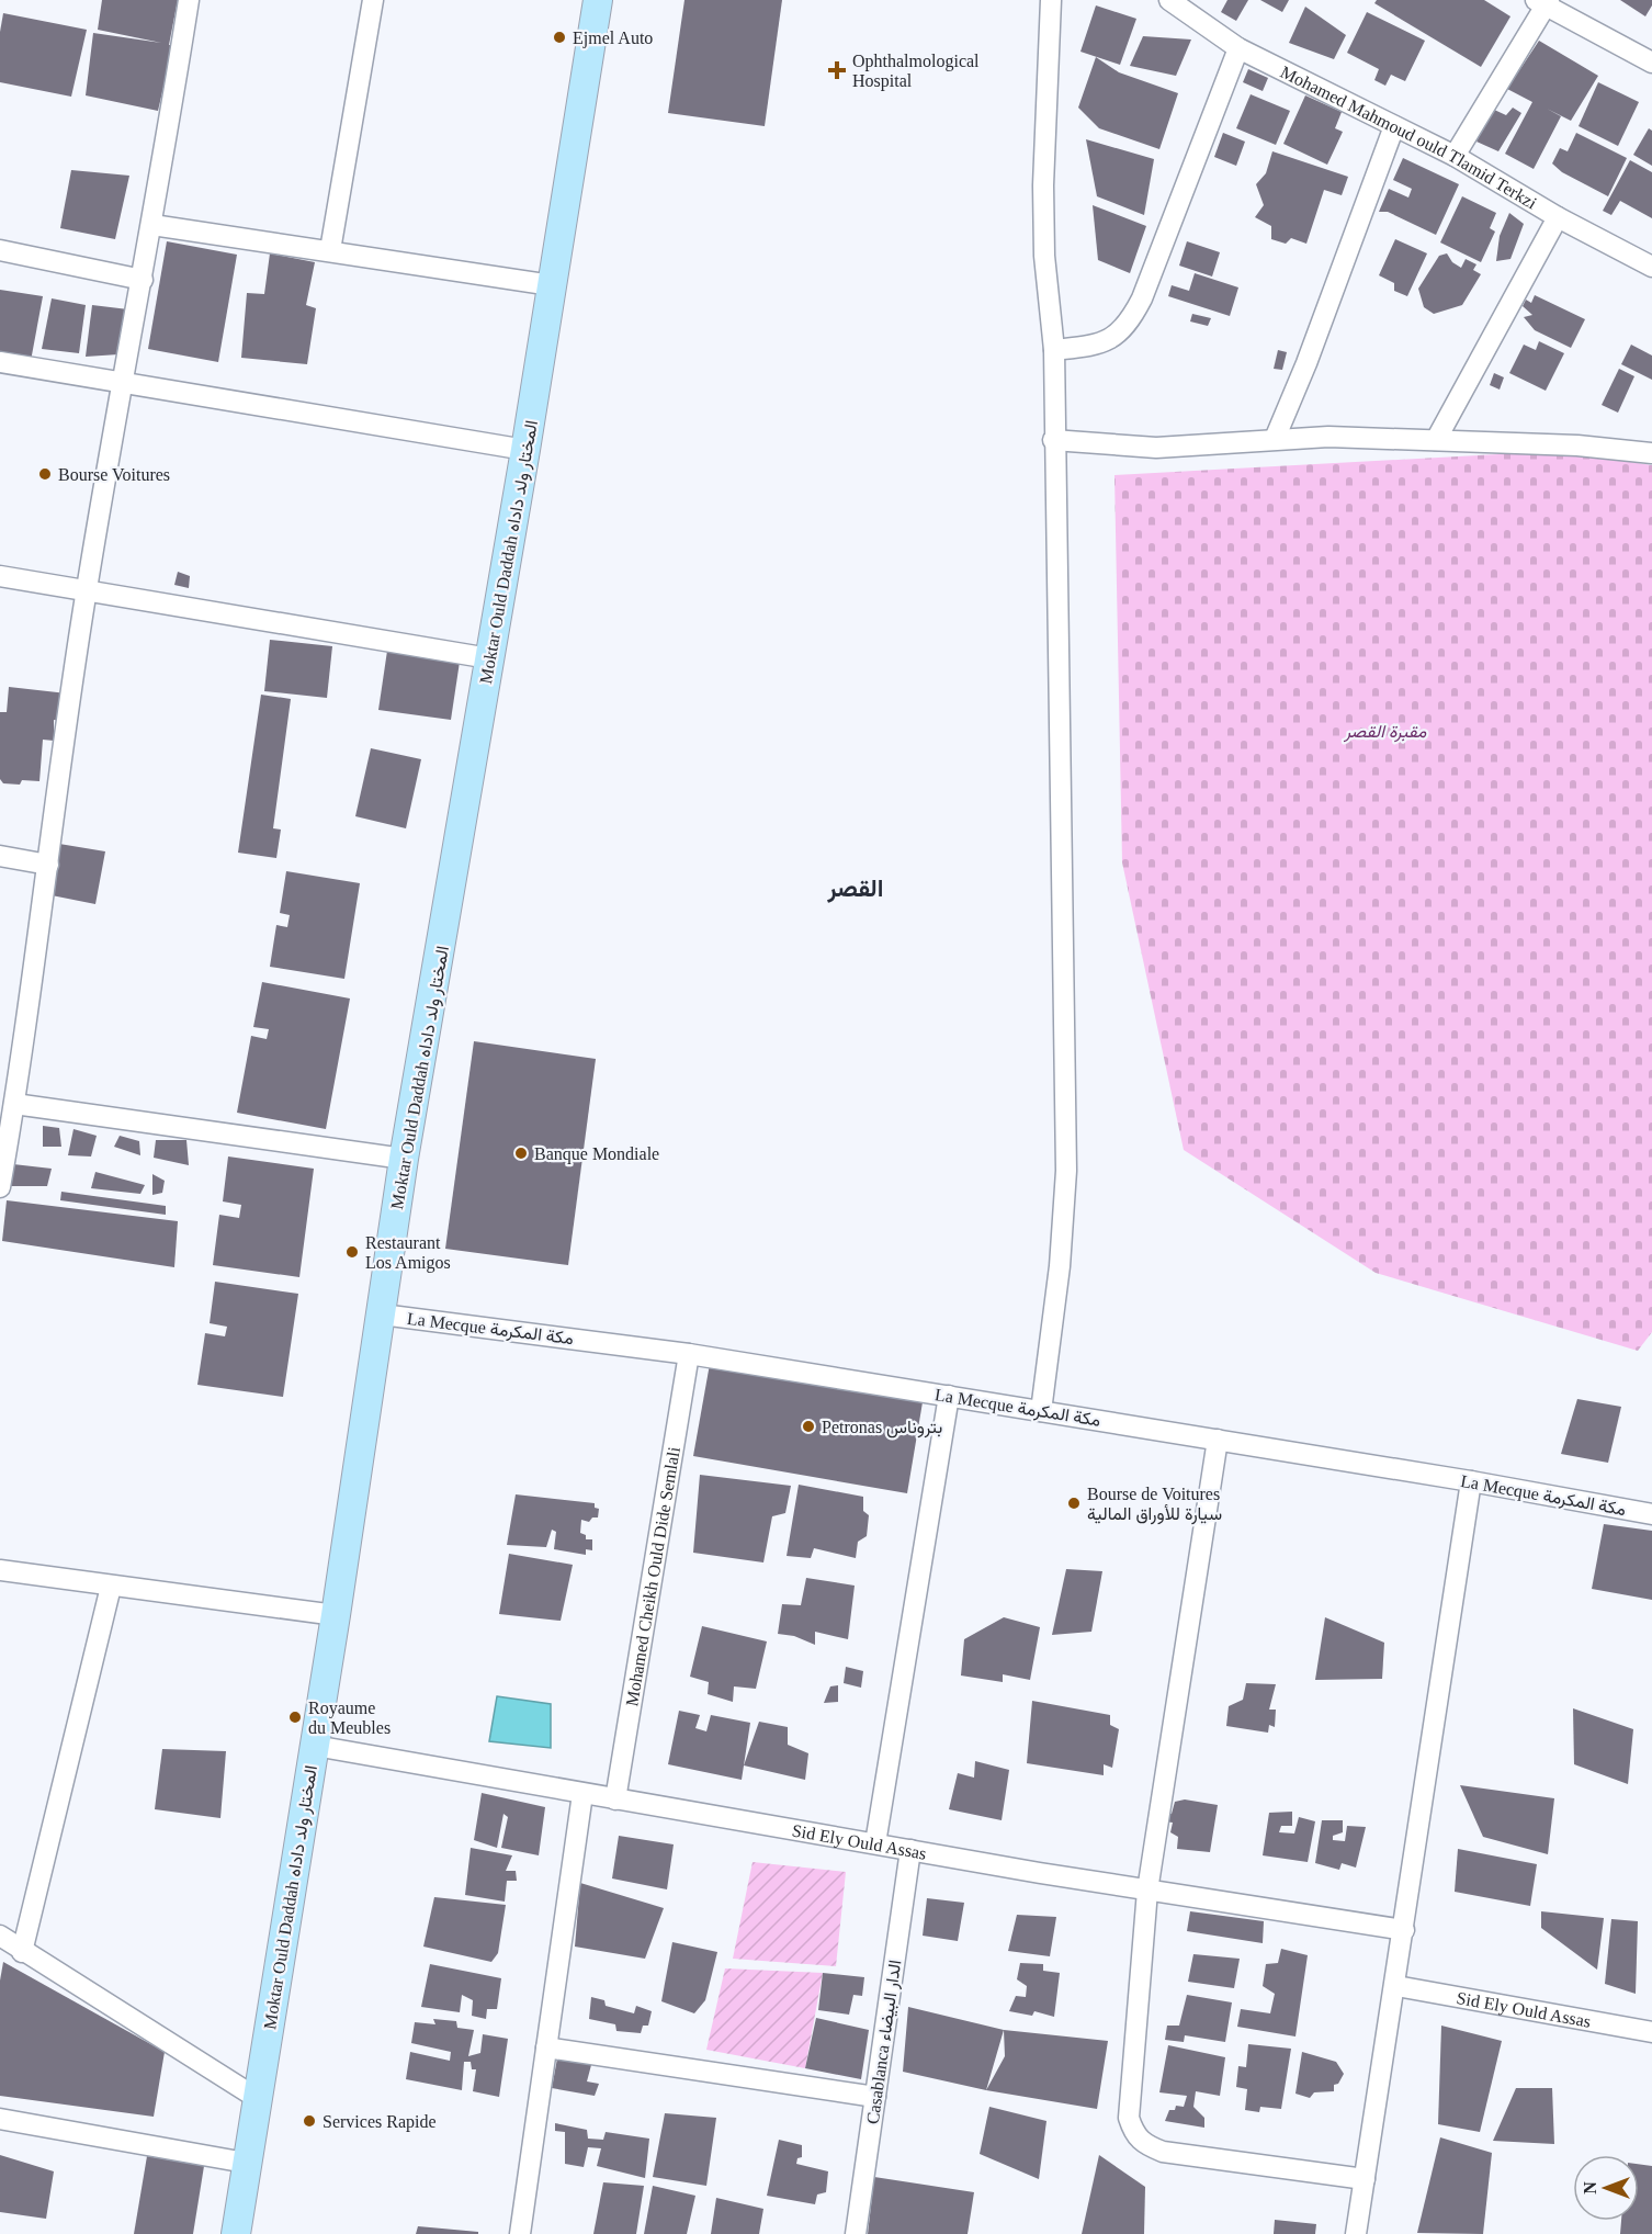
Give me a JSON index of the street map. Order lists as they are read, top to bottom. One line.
{"streets":{"main road":["Moktar Ould Daddah المختار ولد داداه"],"street":["Mohamed Mahmoud ould Tlamid Terkzi","La Mecque مكة المكرمة","Mohamed Cheikh Ould Dide Semlali","Sid Ely Ould Assas","Casablanca الدار البيضاء"]},"crossings":[["Moktar Ould Daddah المختار ولد داداه","La Mecque مكة المكرمة"],["Moktar Ould Daddah المختار ولد داداه","Sid Ely Ould Assas"],["La Mecque مكة المكرمة","Mohamed Cheikh Ould Dide Semlali"],["Mohamed Cheikh Ould Dide Semlali","Sid Ely Ould Assas"],["Sid Ely Ould Assas","Casablanca الدار البيضاء"]],"districts":["القصر"],"parks":["مقبرة القصر"],"places":{"other":["Ejmel Auto","Bourse Voitures","Banque Mondiale","Restaurant Los Amigos","Petronas بتروناس","Bourse de Voitures سيارة للأوراق المالية","Royaume du Meubles","Services Rapide"],"health":["Ophthalmological Hospital"]},"north":"left"}
